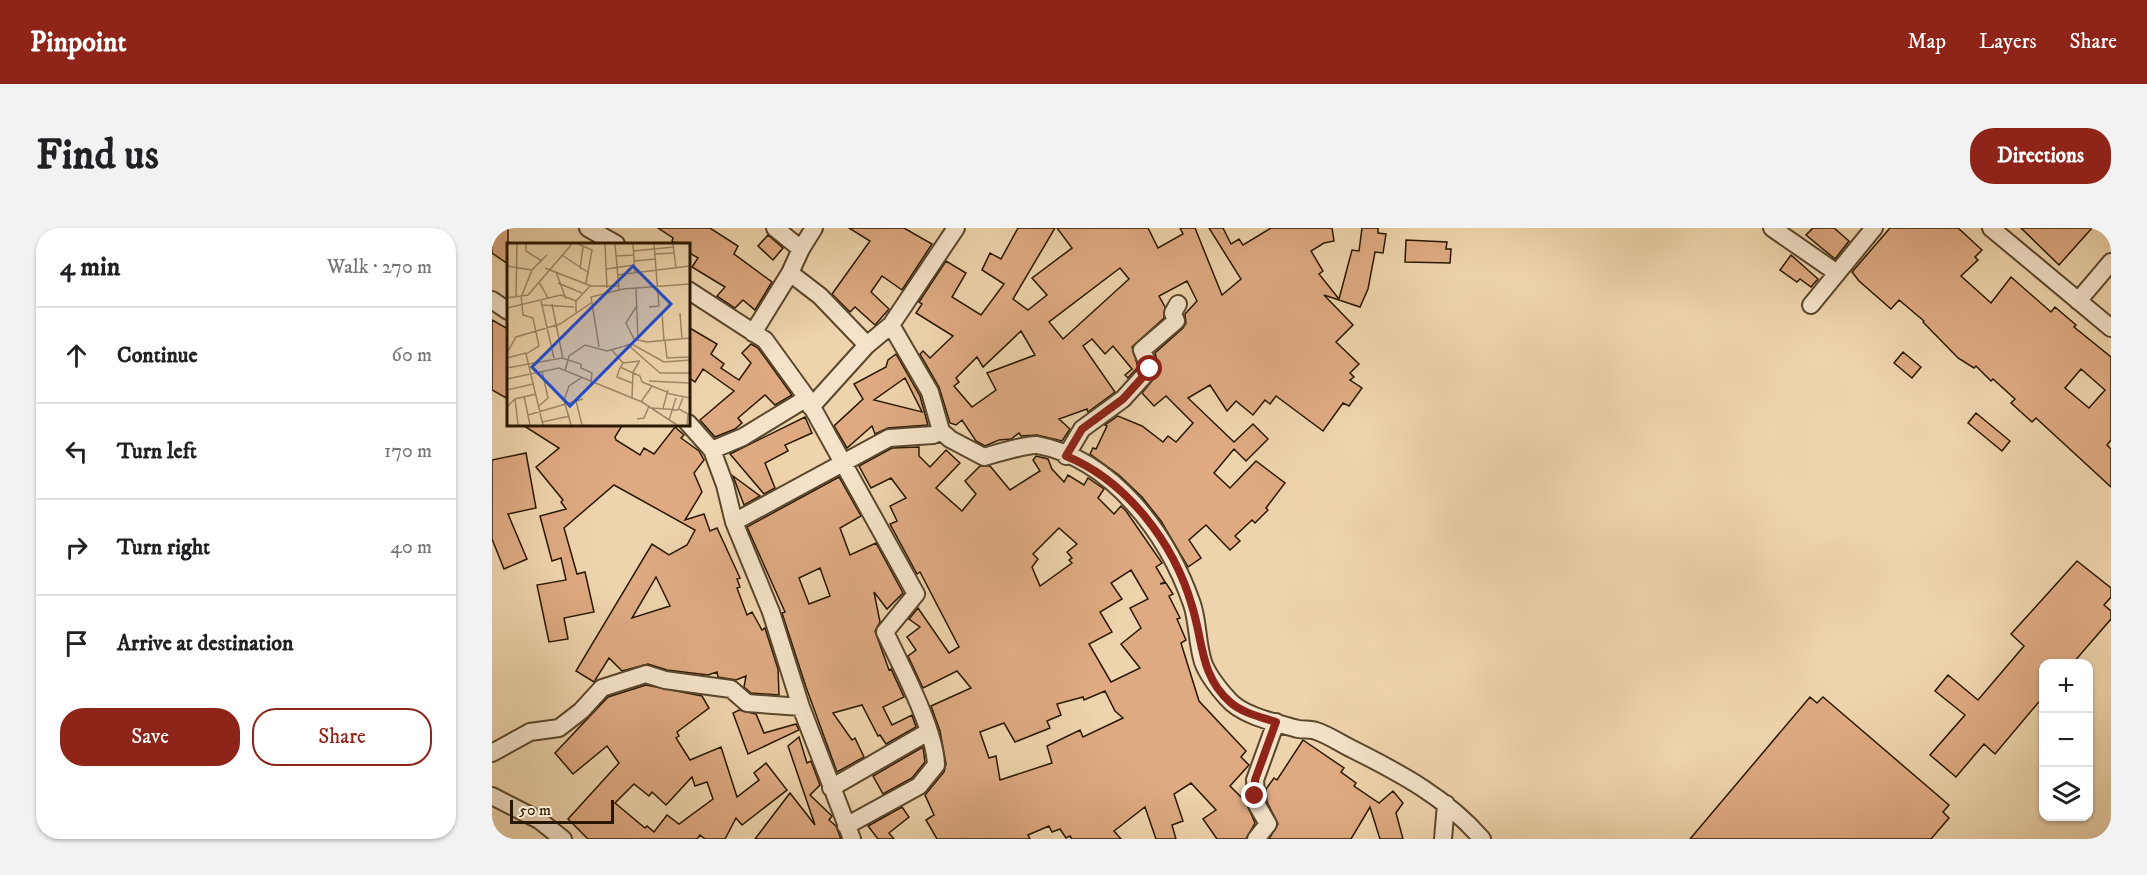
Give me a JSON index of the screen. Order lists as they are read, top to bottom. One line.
{"scale_bar":"50 m","page":{"header":"Pinpoint","nav":["Map","Layers","Share"],"buttons":["Directions",["Save","Share"]],"title":"Find us","heading":["4 min","Walk · 270 m"],"list":[["Continue","60 m"],["Turn left","170 m"],["Turn right","40 m"],"Arrive at destination"],"map_buttons":["+","−"],"scale":"50 m"}}
